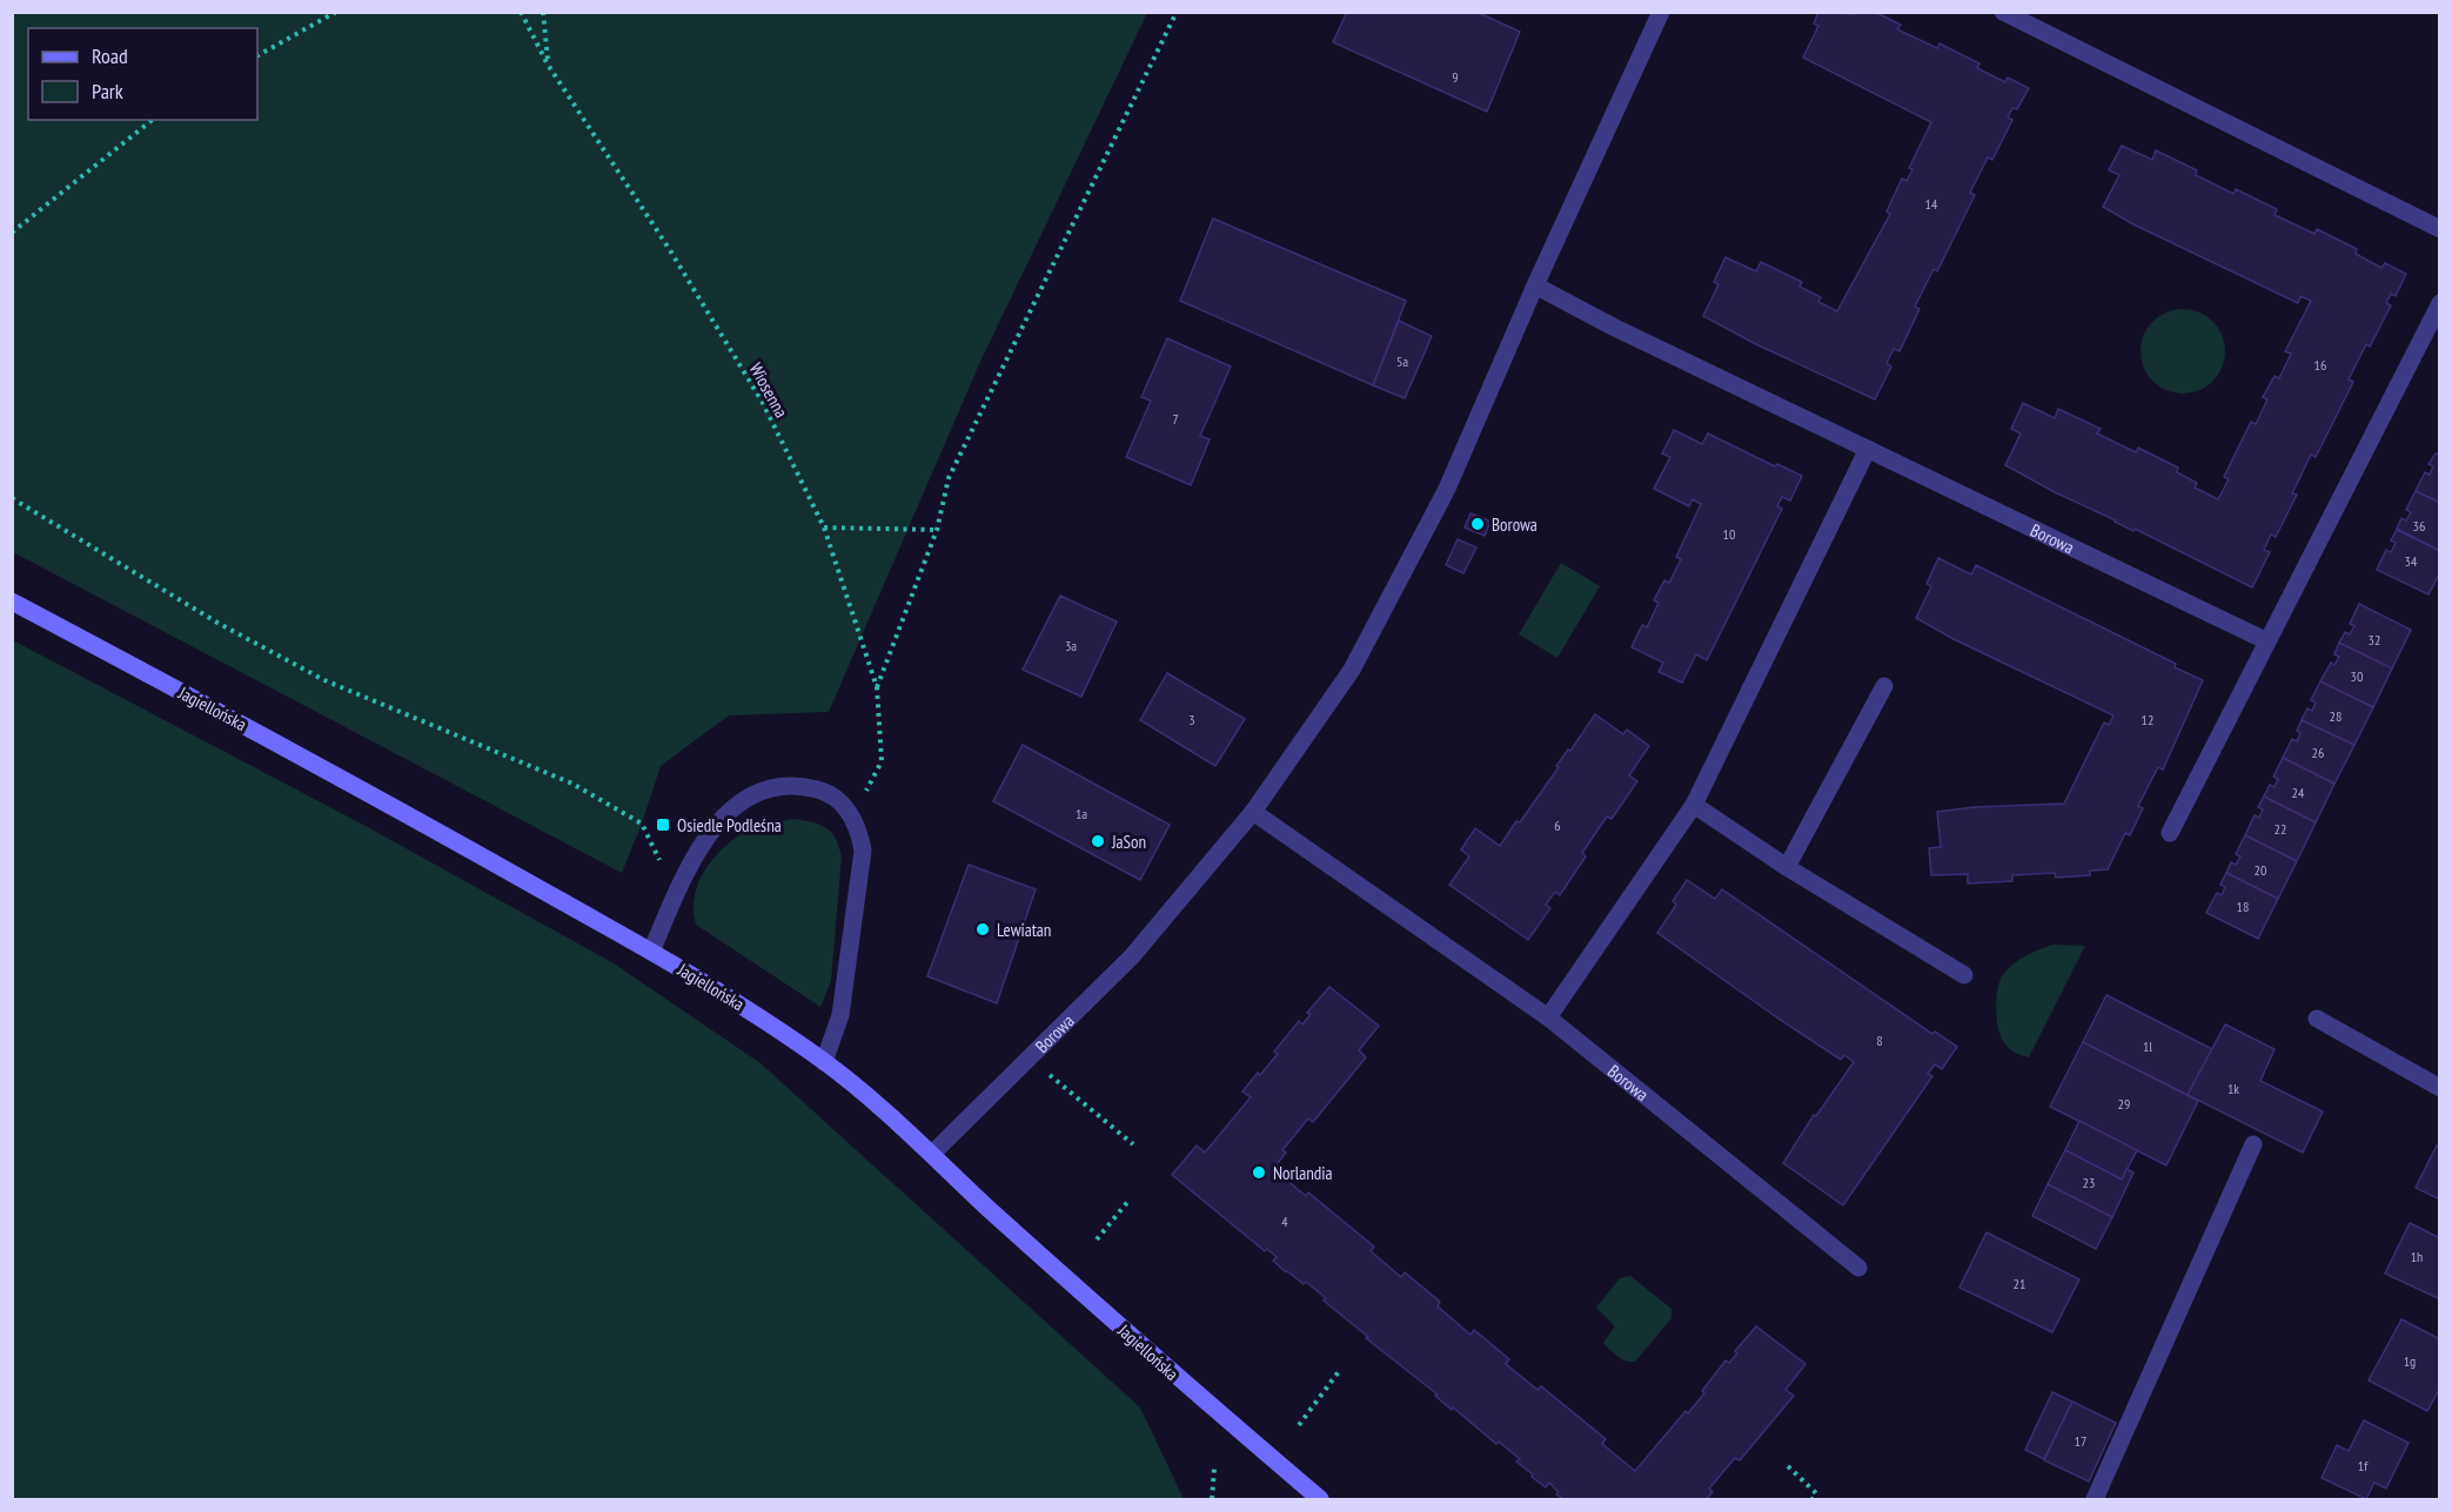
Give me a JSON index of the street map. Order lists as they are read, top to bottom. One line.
{"streets":{"street":["Borowa","Jagiellońska"],"path":["Wiosenna"]},"crossings":[["Borowa","Jagiellońska"]],"places":{"other":["Borowa","JaSon","Lewiatan","Norlandia"],"transit":["Osiedle Podleśna"]},"house_numbers":["9","14","5a","16","7","36","10","34","32","3a","30","28","3","12","26","24","1a","6","22","20","18","8","1l","1k","29","23","4","1h","21","1g","17","1f"],"legend":["Road","Park"]}
